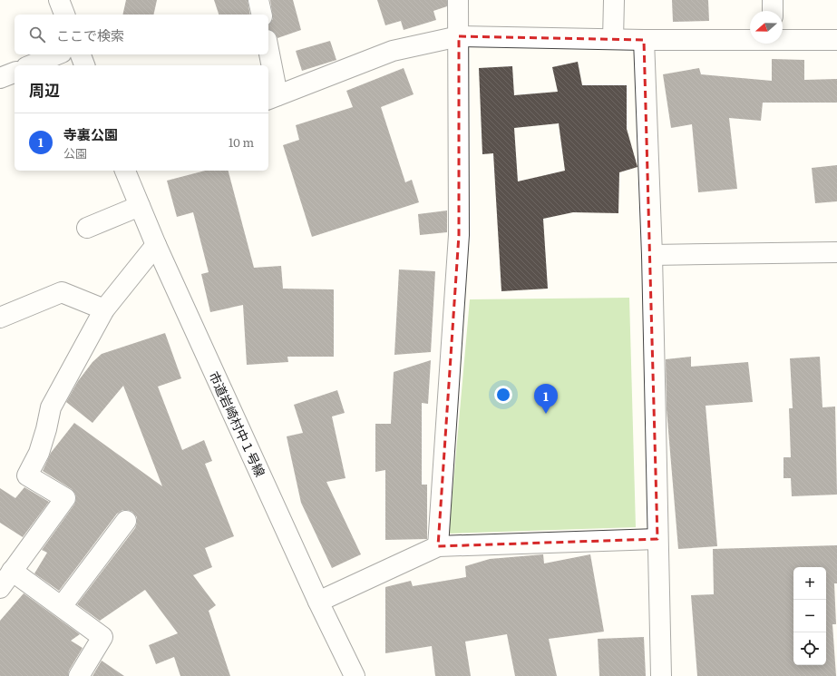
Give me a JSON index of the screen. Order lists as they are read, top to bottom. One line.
{"streets":{"street":["市道岩崎村中１号線"]},"north":"left","page":{"search":"ここで検索","heading":"周辺","list":[{"mark":"1","name":"寺裏公園","note":"公園","value":"10 m"}],"pins":"1","map_buttons":["+","−"]}}
